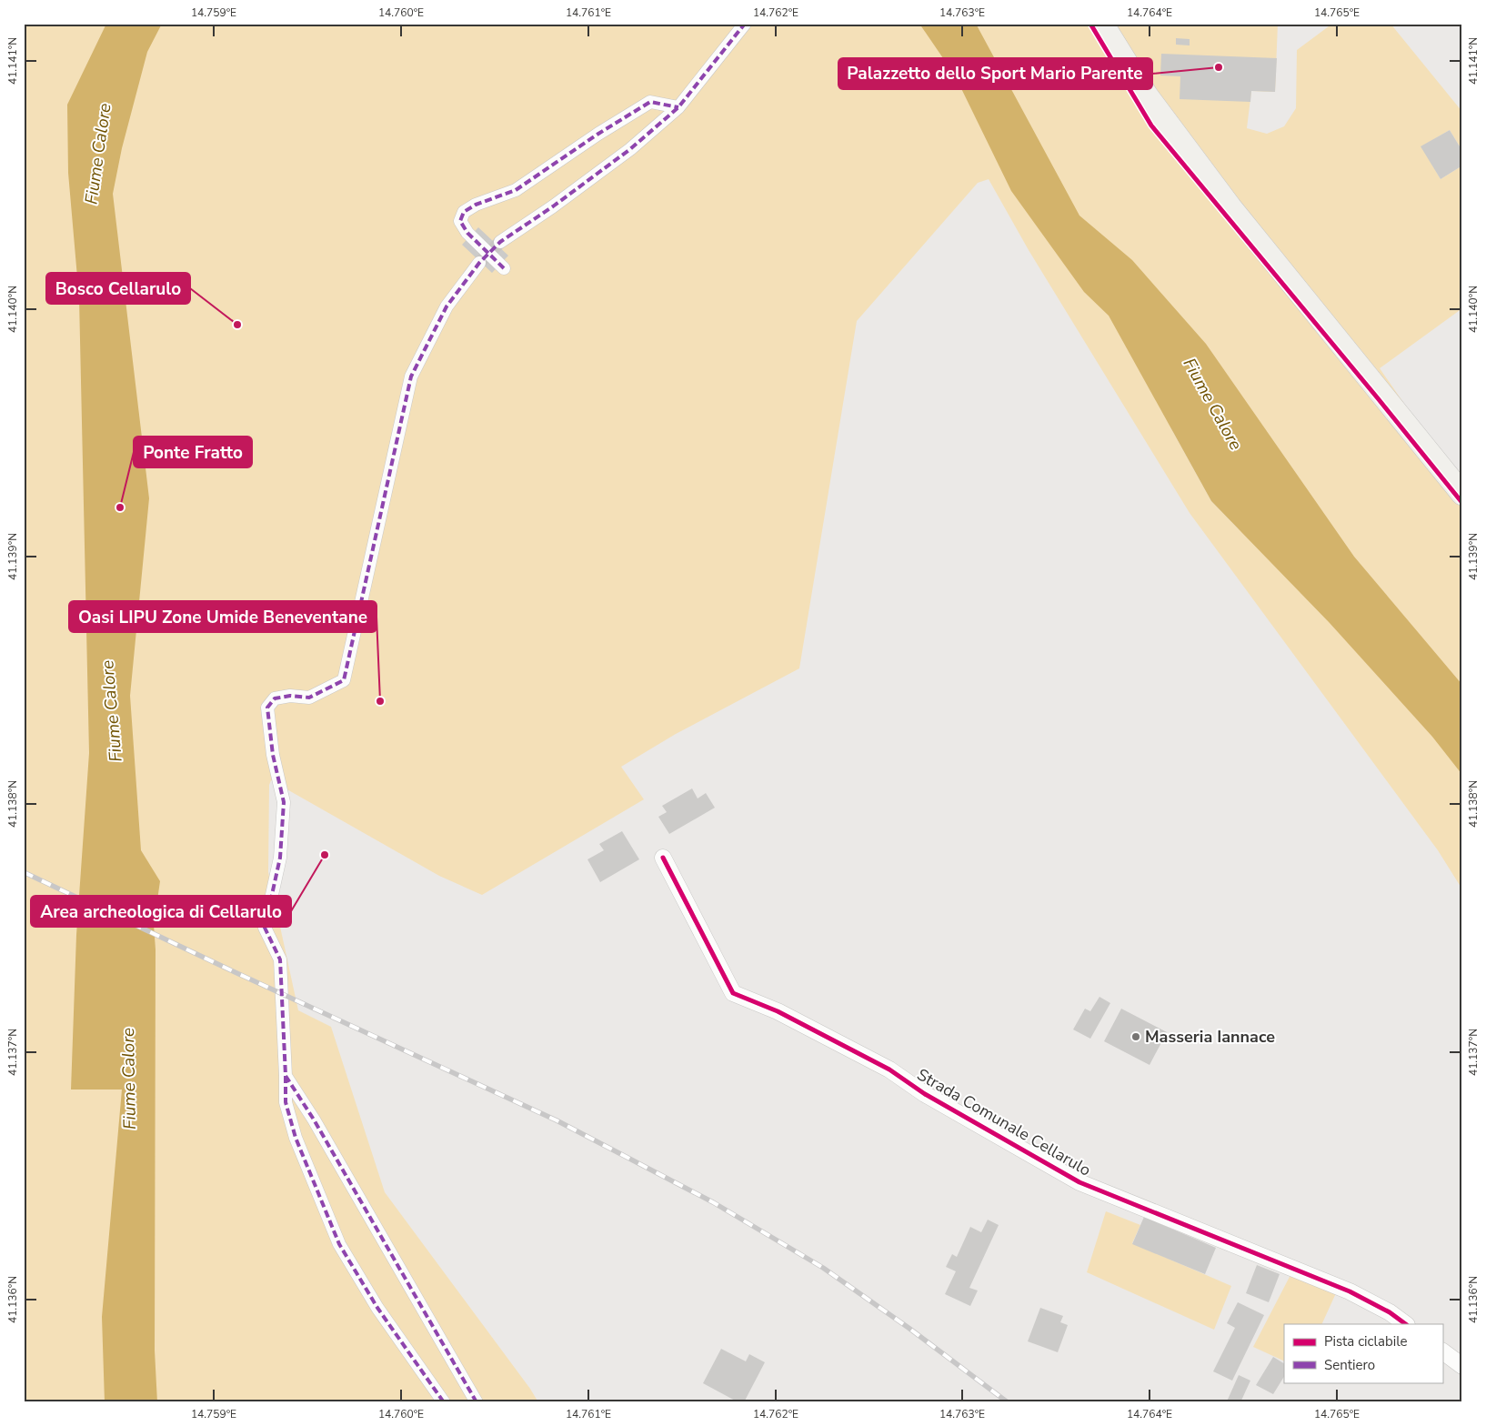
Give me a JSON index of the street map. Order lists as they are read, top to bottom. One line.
{"streets":{"street":["Strada Comunale Cellarulo"]},"water":["Fiume Calore"],"places":["Palazzetto dello Sport Mario Parente","Bosco Cellarulo","Ponte Fratto","Oasi LIPU Zone Umide Beneventane","Area archeologica di Cellarulo","Masseria Iannace"],"legend":["Pista ciclabile","Sentiero"],"coordinates":["14.759°E","14.760°E","14.761°E","14.762°E","14.763°E","14.764°E","14.765°E","41.141°N","41.140°N","41.139°N","41.138°N","41.137°N","41.136°N"]}
